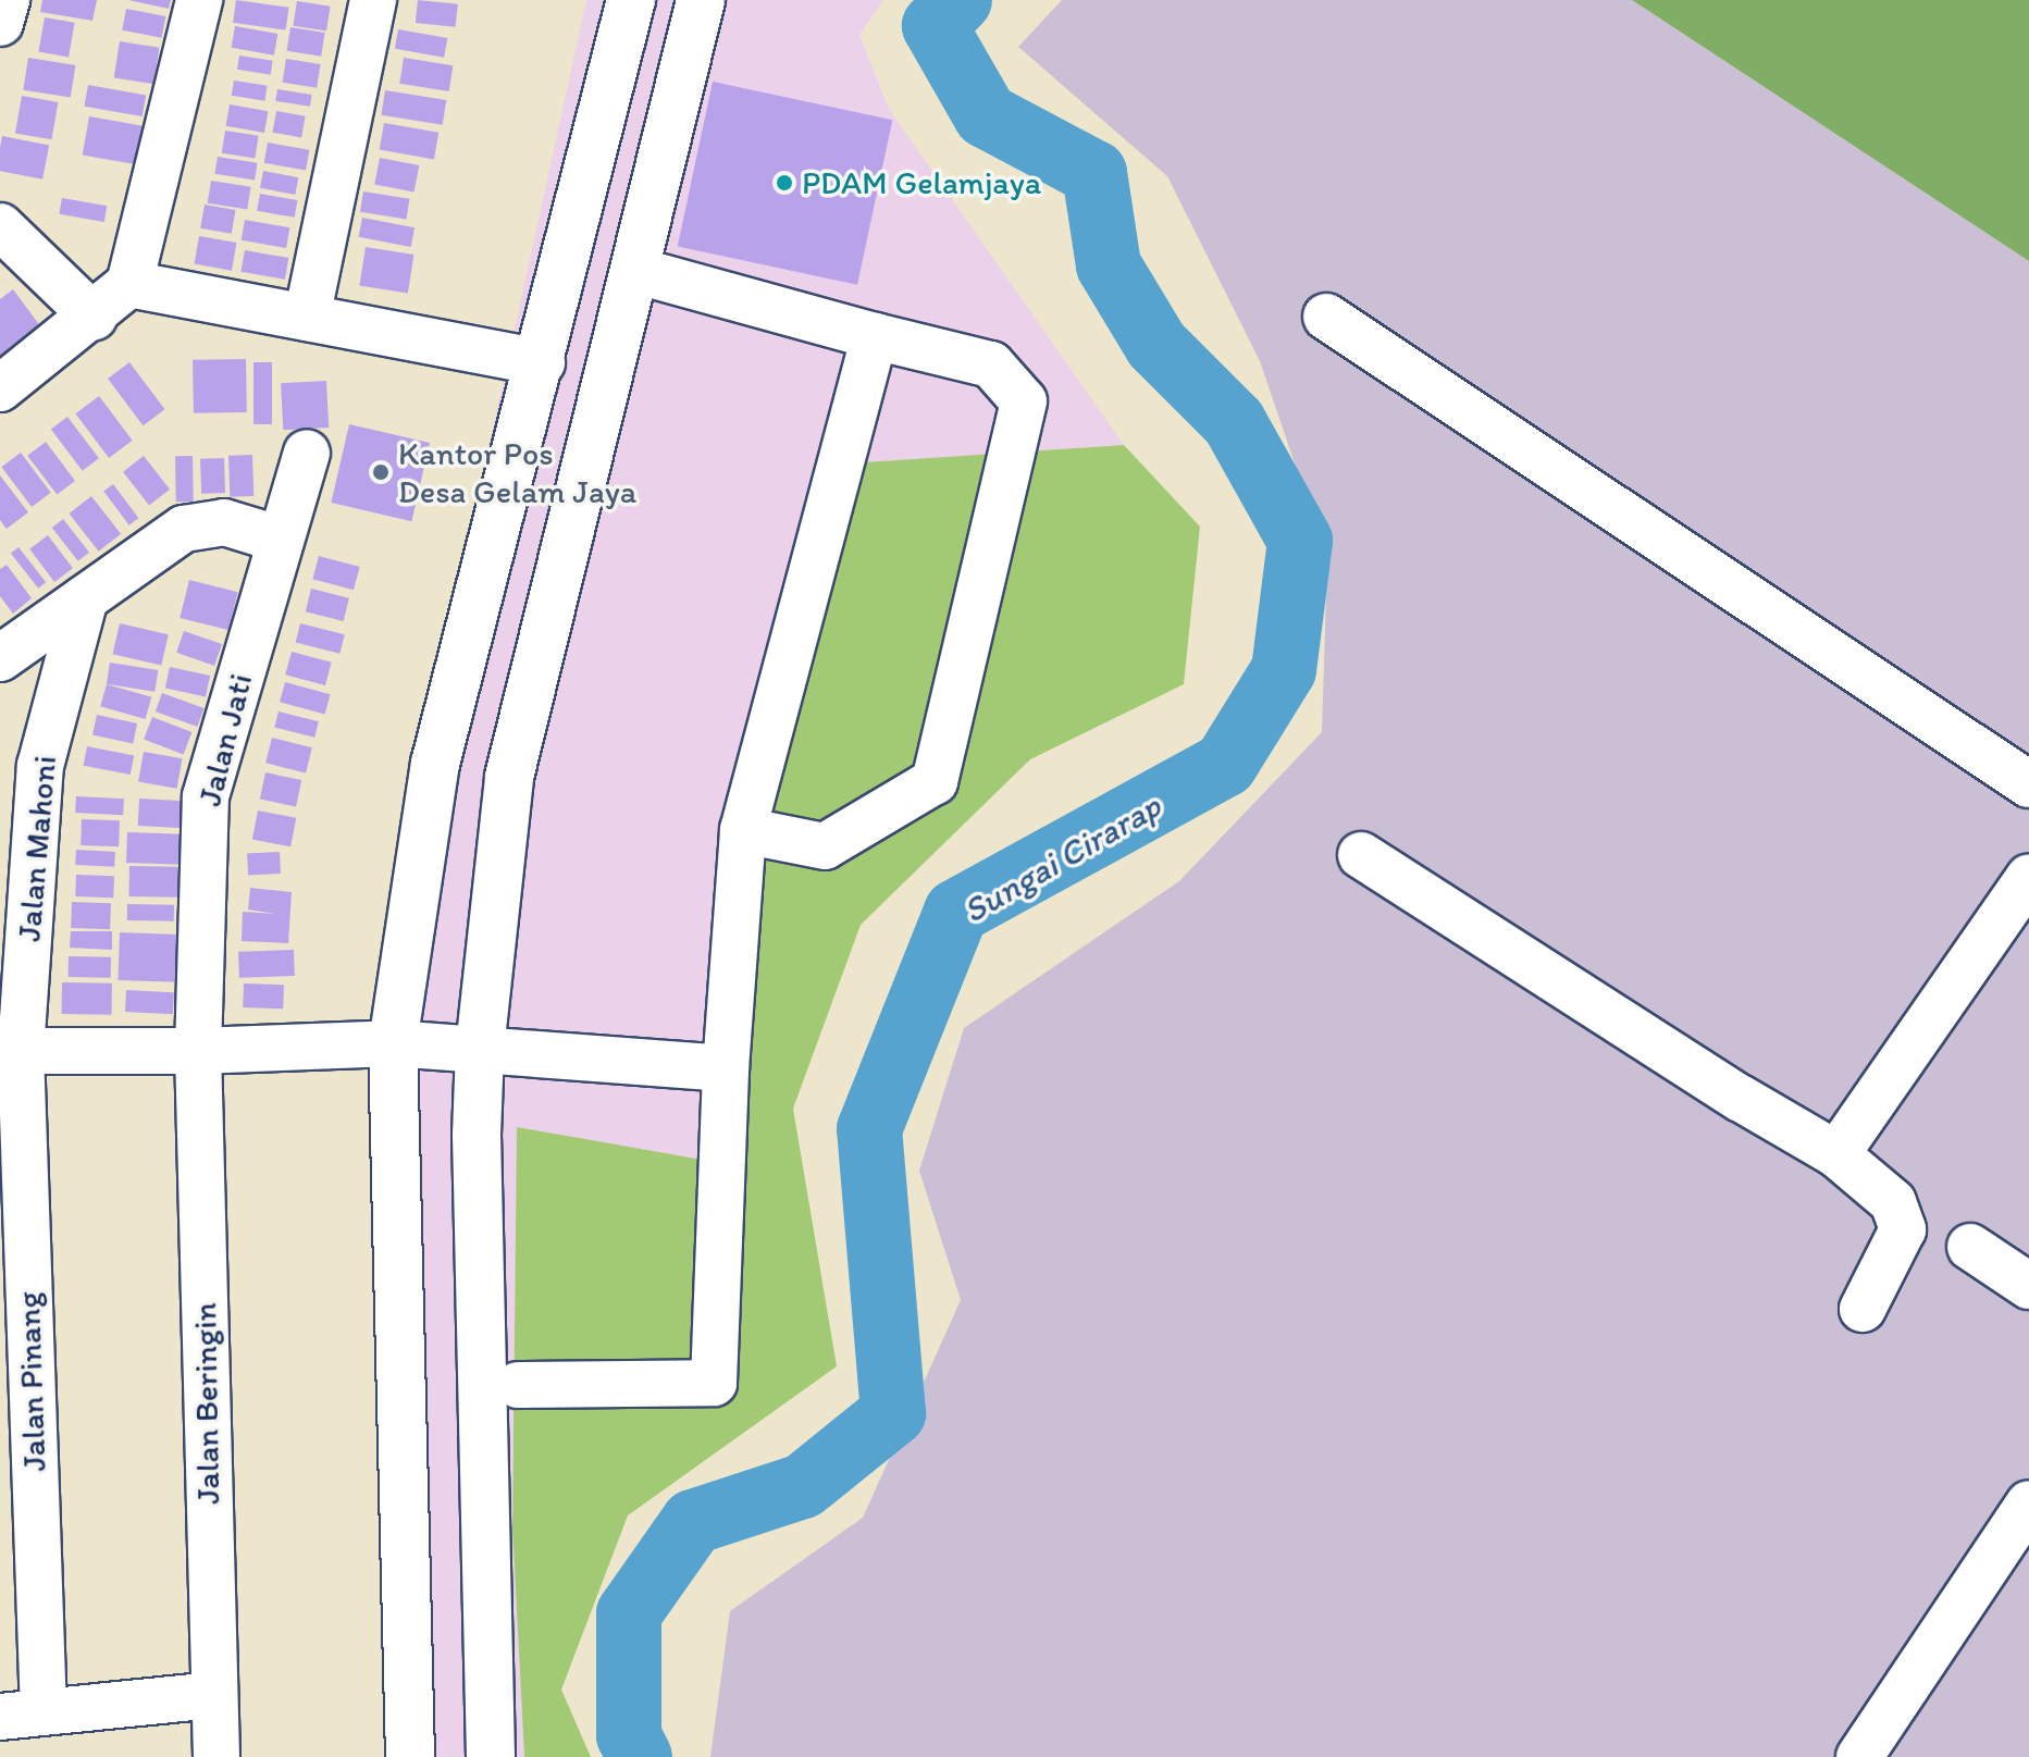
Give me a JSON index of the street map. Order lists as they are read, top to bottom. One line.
{"streets":{"street":["Jalan Jati","Jalan Mahoni","Jalan Pinang","Jalan Beringin"]},"crossings":[["Jalan Jati","Jalan Beringin"],["Jalan Mahoni","Jalan Pinang"]],"water":["Sungai Cirarap"],"places":["PDAM Gelamjaya","Kantor Pos Desa Gelam Jaya"]}
